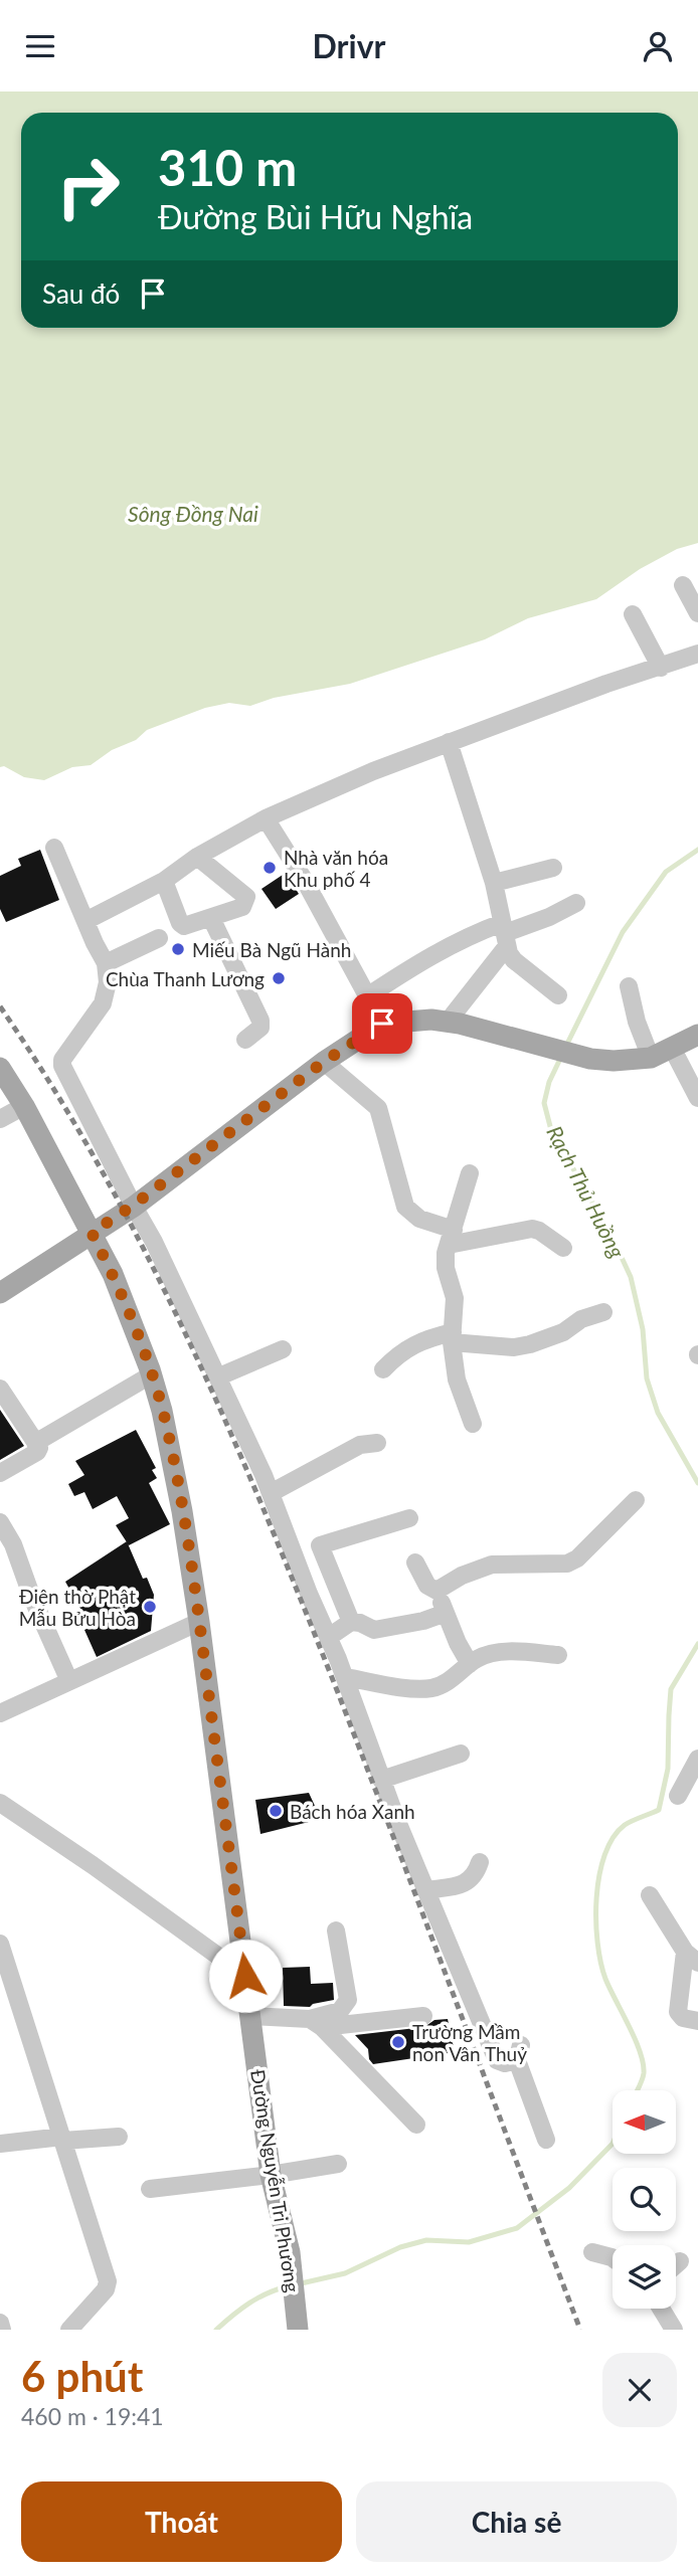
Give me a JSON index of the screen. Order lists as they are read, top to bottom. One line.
{"streets":{"main road":["Đường Nguyễn Tri Phương"]},"water":["Sông Đồng Nai","Rạch Thủ Huồng"],"places":["Nhà văn hóa Khu phố 4","Miếu Bà Ngũ Hành","Chùa Thanh Lương","Điện thờ Phật Mẫu Bửu Hòa","Bách hóa Xanh","Trường Mầm non Vân Thuỷ"],"north":"left","page":{"header":"Drivr","turn":["310 m","Đường Bùi Hữu Nghĩa"],"then":"Sau đó","heading":["6 phút","460 m · 19:41"],"buttons":["Thoát","Chia sẻ"]}}
